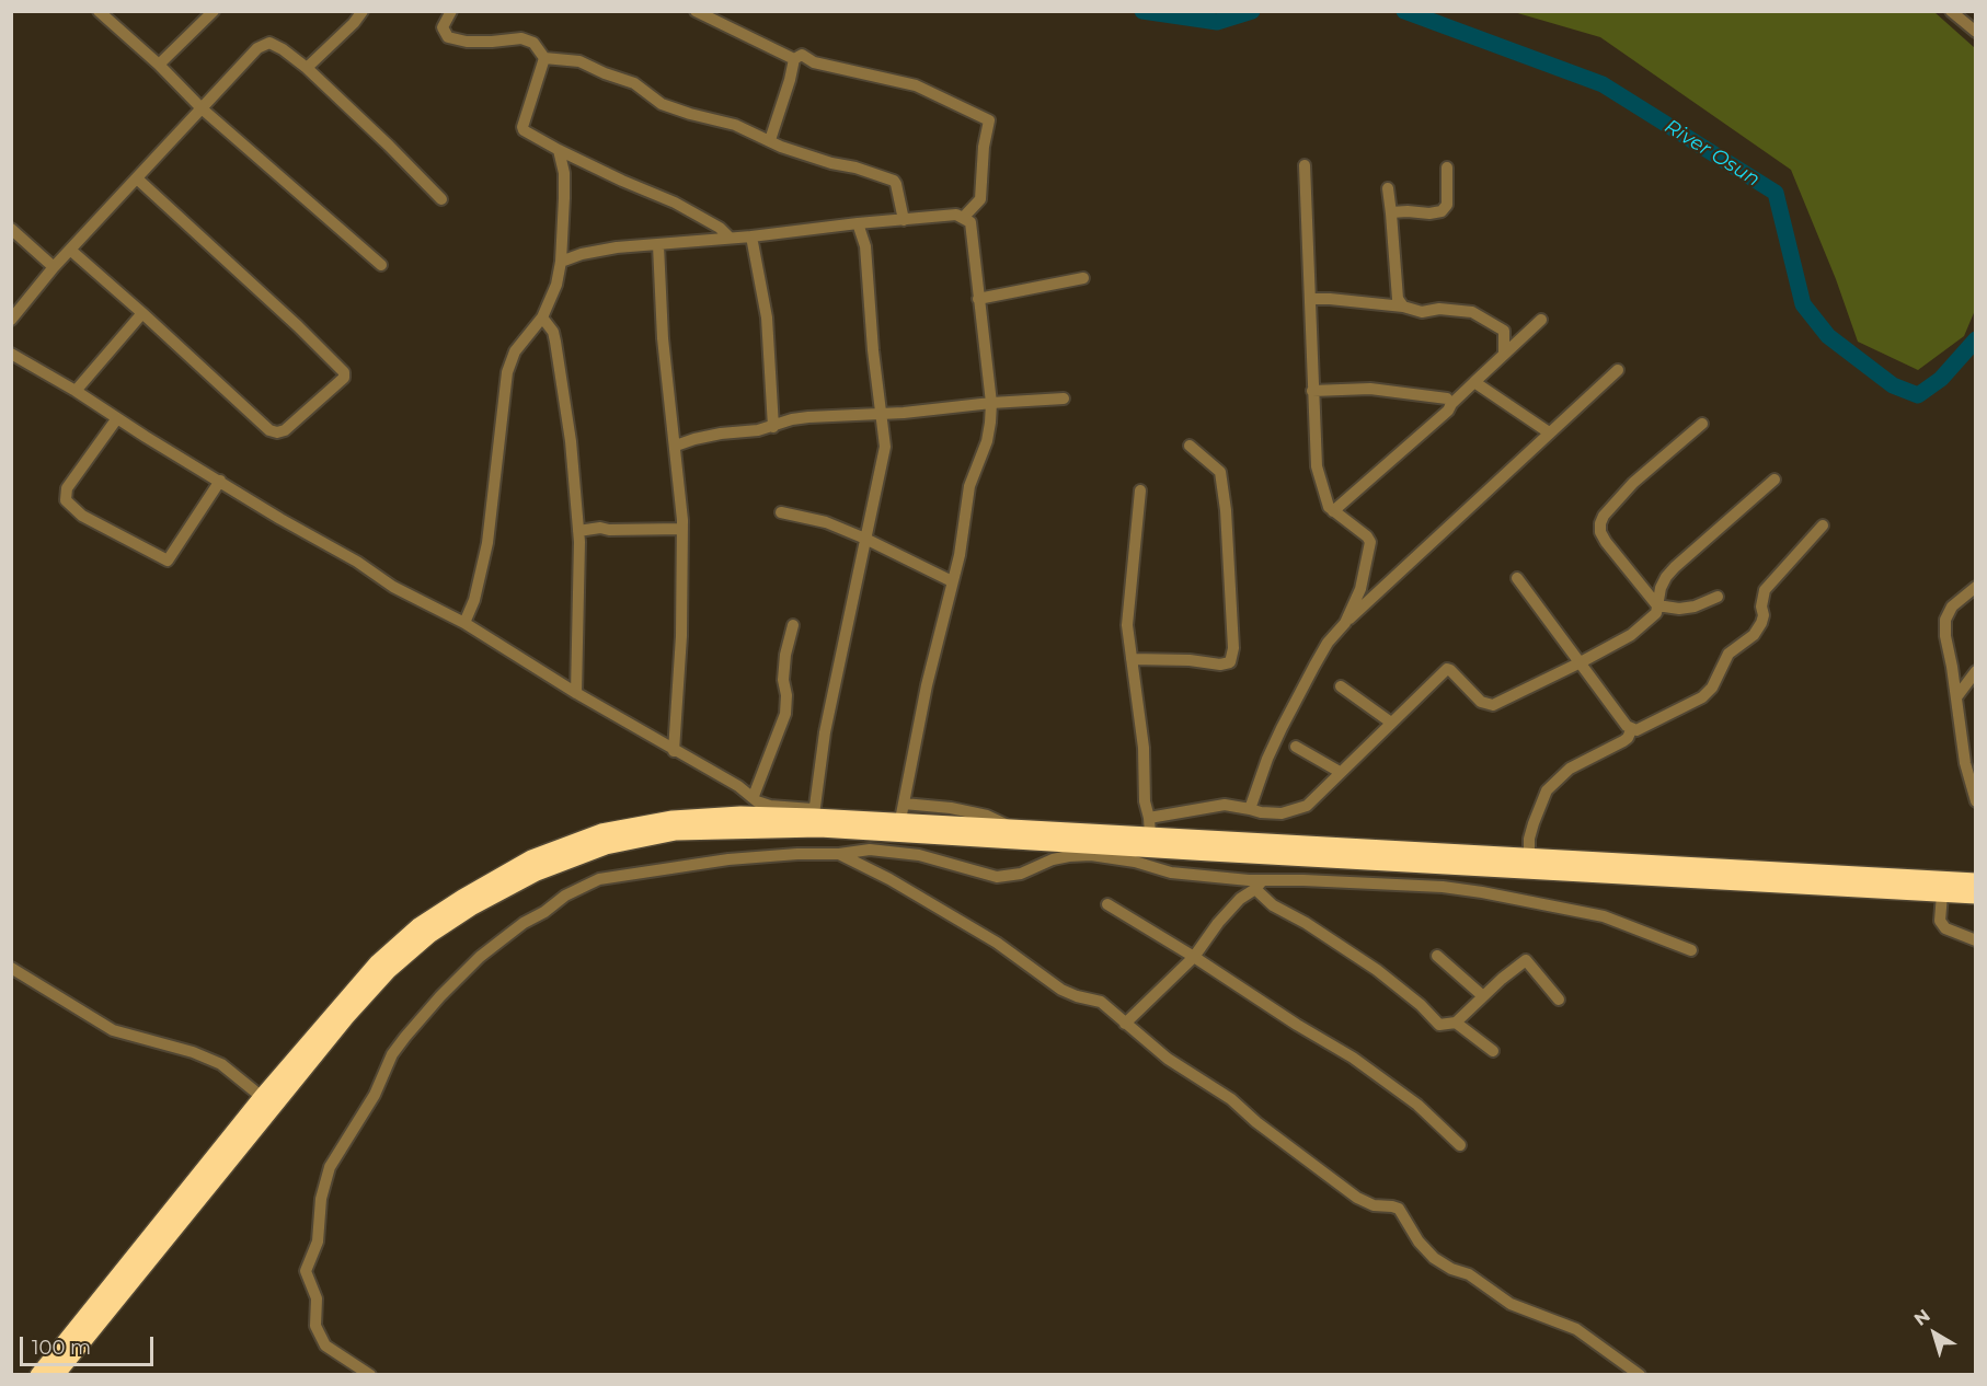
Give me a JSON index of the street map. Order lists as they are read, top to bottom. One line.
{"water":["River Osun"],"scale_bar":"100 m","north":"top left"}
